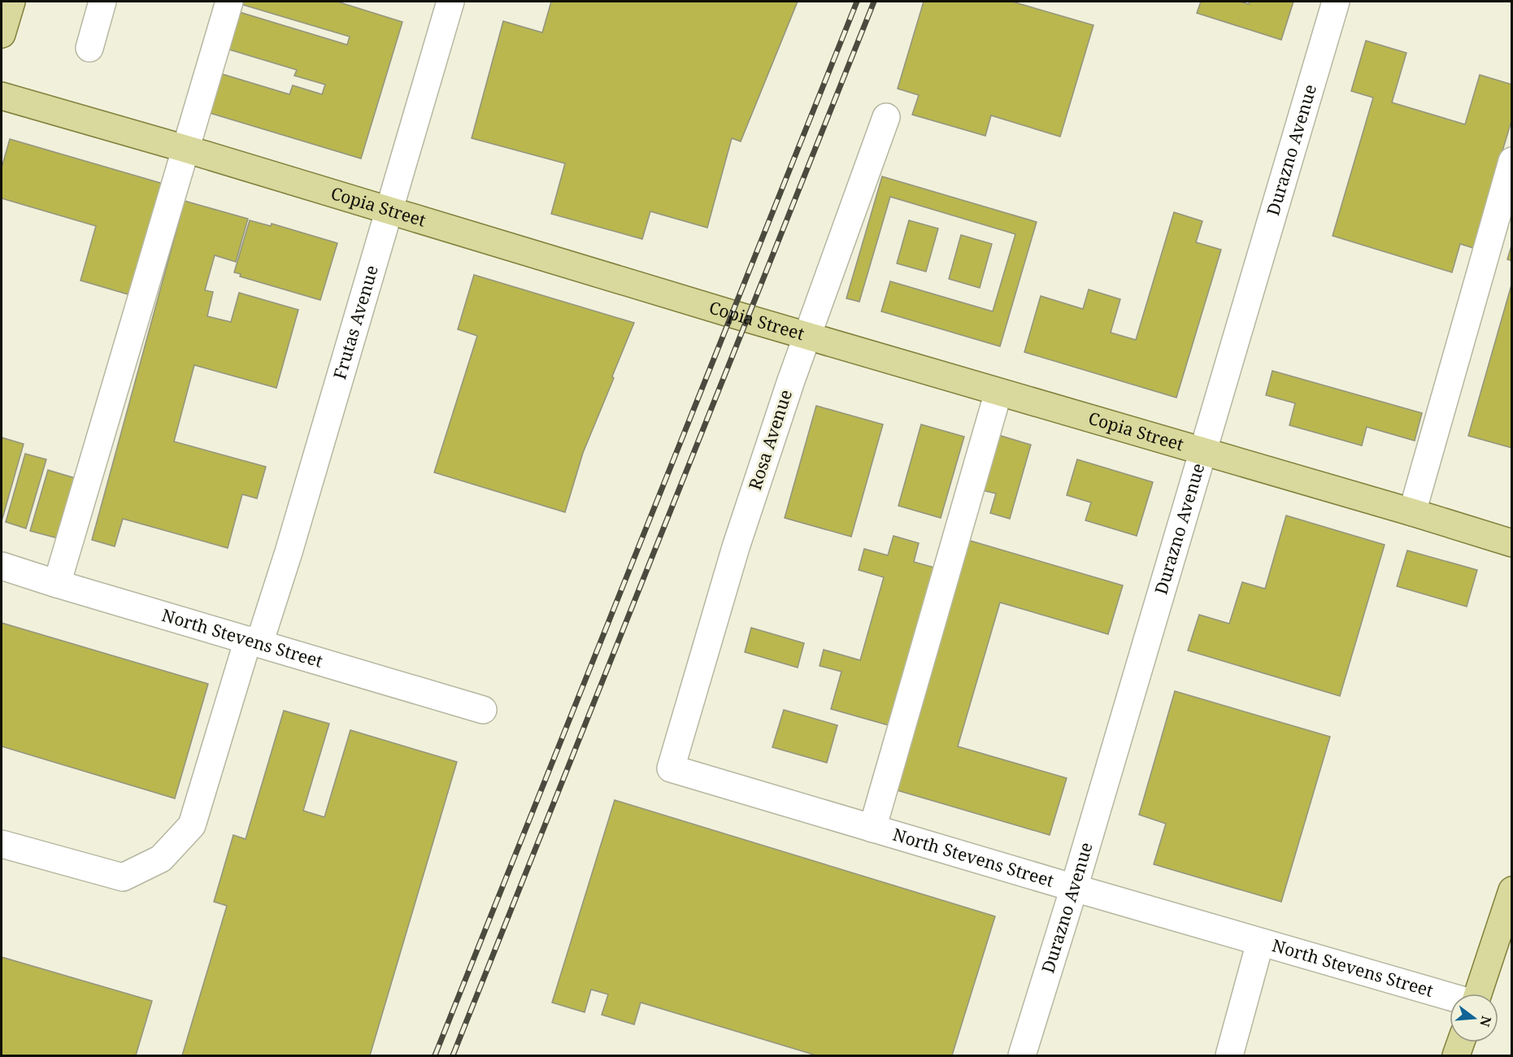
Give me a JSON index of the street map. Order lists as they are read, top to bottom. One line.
{"streets":{"main road":["Copia Street"],"street":["Durazno Avenue","Frutas Avenue","Rosa Avenue","North Stevens Street"]},"crossings":[["Durazno Avenue","Copia Street"],["Durazno Avenue","North Stevens Street"],["Copia Street","Frutas Avenue"],["Copia Street","Rosa Avenue"],["Frutas Avenue","North Stevens Street"],["Rosa Avenue","North Stevens Street"]],"north":"right"}
